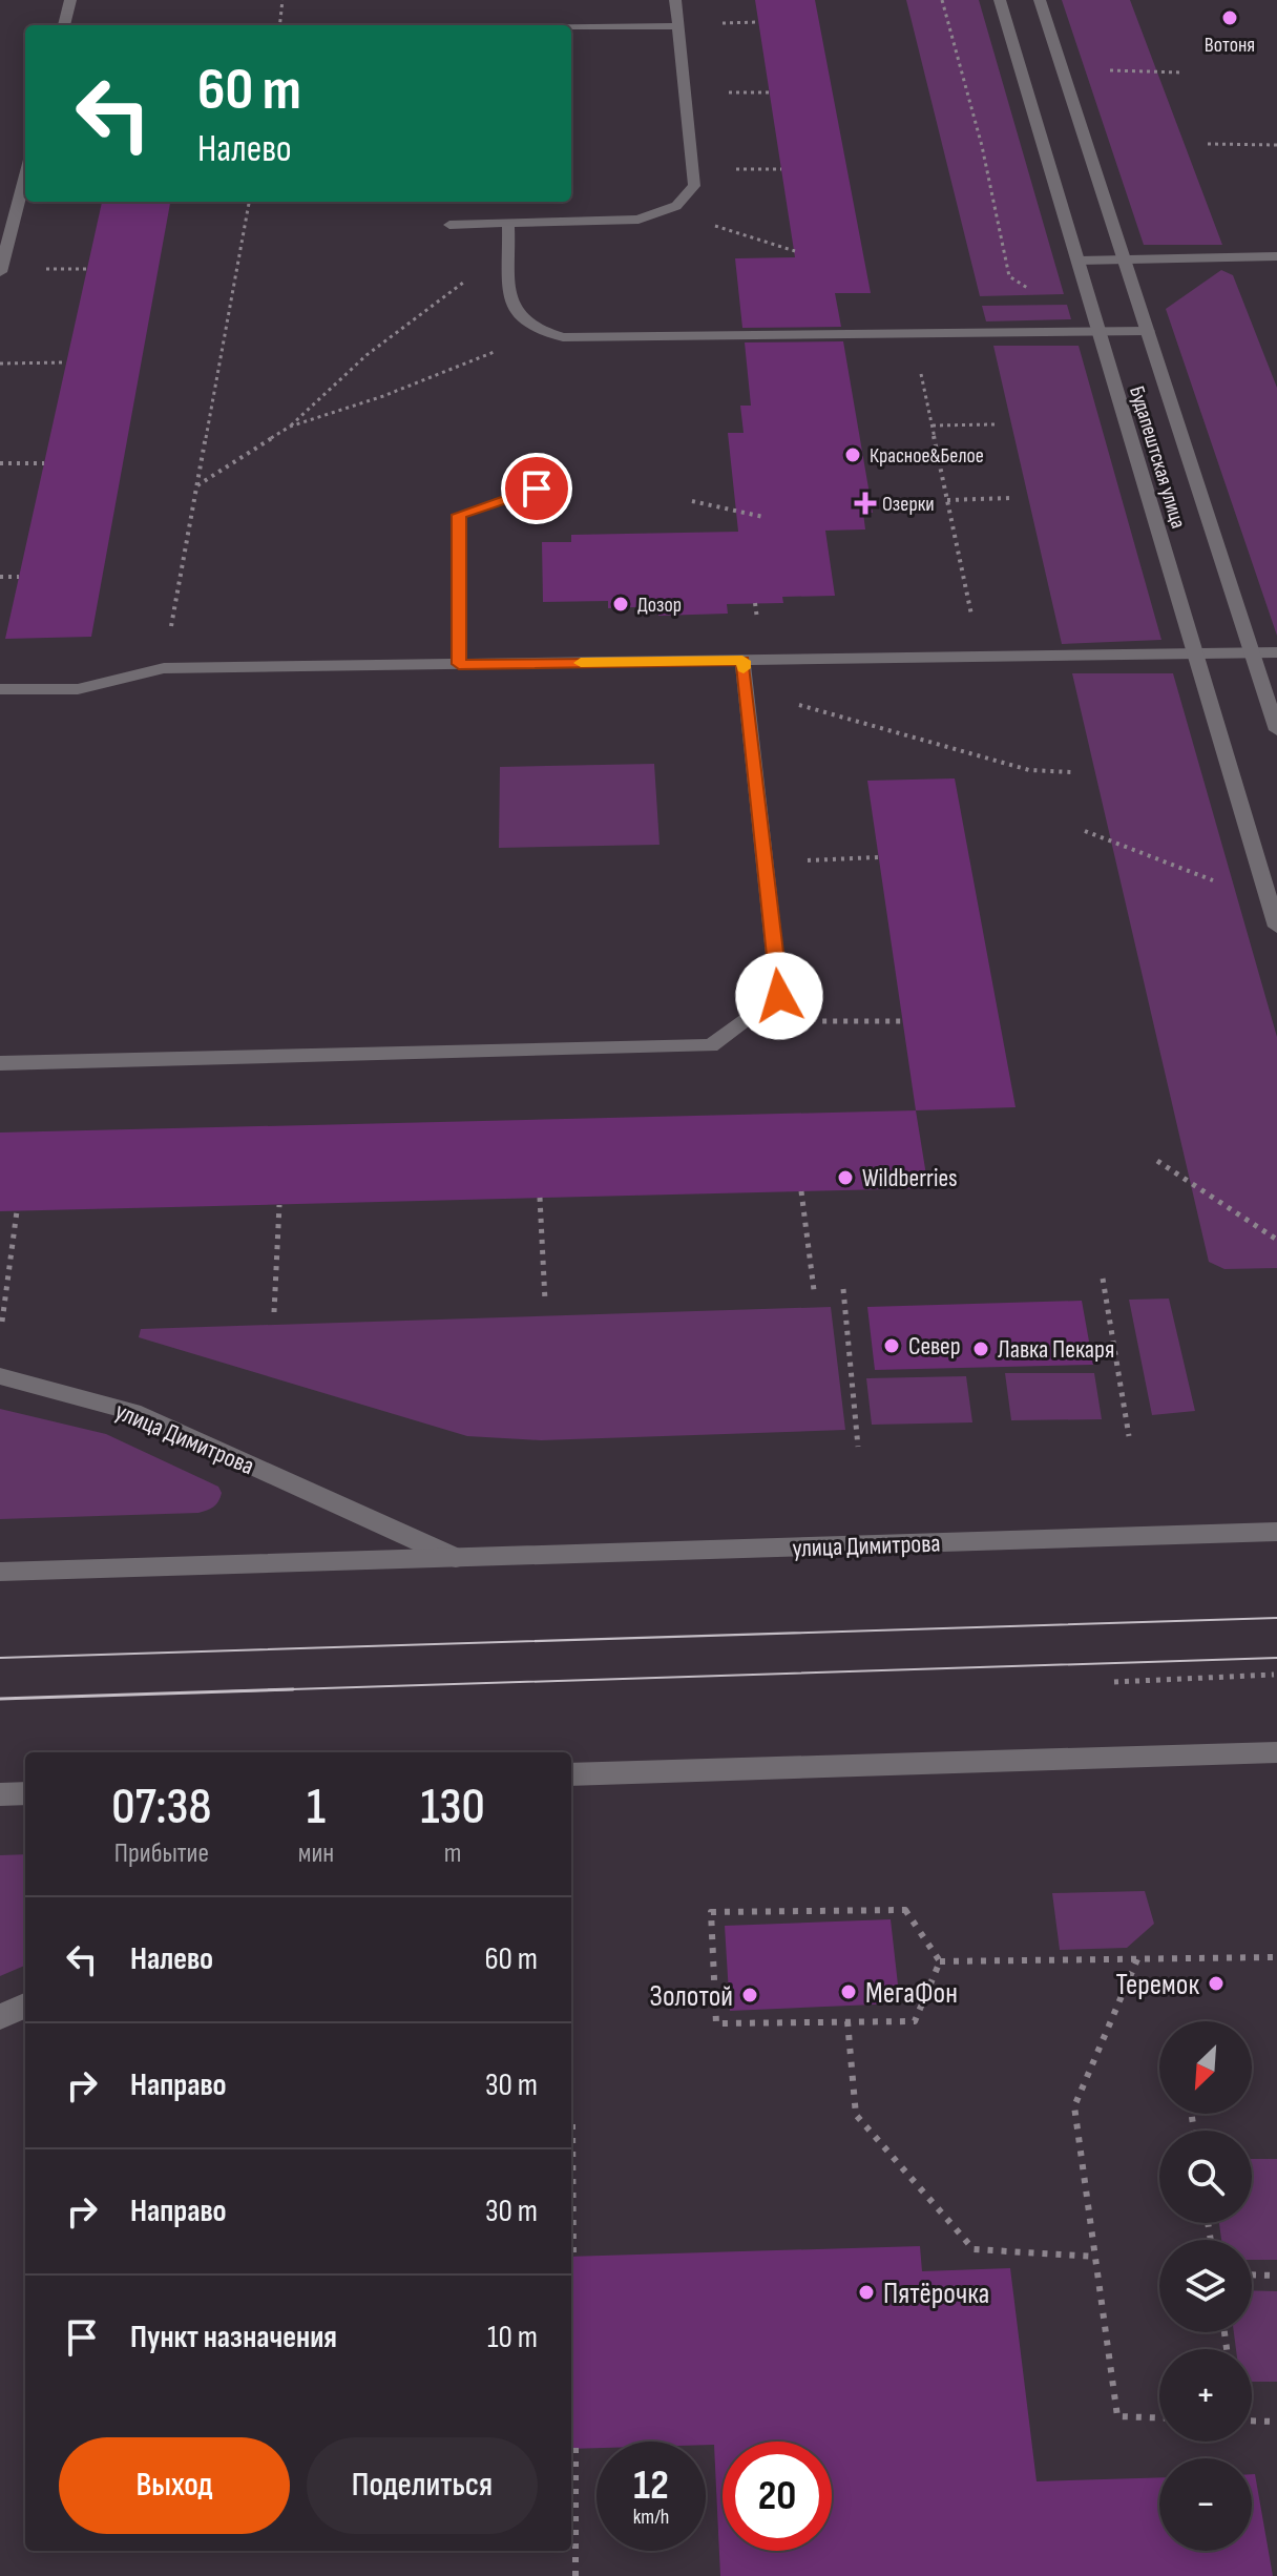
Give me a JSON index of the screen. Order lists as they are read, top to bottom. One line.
{"streets":{"street":["Будапештская улица","улица Димитрова"]},"places":{"other":["Вотоня","Красное&Белое","Дозор","Wildberries","Север","Лавка Пекаря","Теремок","МегаФон","Золотой","Пятёрочка"],"health":["Озерки"]},"north":"bottom left","page":{"turn":["60 m","Налево"],"eta":["07:38","Прибытие","1","мин","130","m"],"list":[{"name":"Налево","value":"60 m"},{"name":"Направо","value":"30 m"},{"name":"Направо","value":"30 m"},{"name":"Пункт назначения","value":"10 m"}],"map_buttons":["+","−"],"buttons":["Выход","Поделиться"],"speed":"12 km/h","limit":"20"}}
